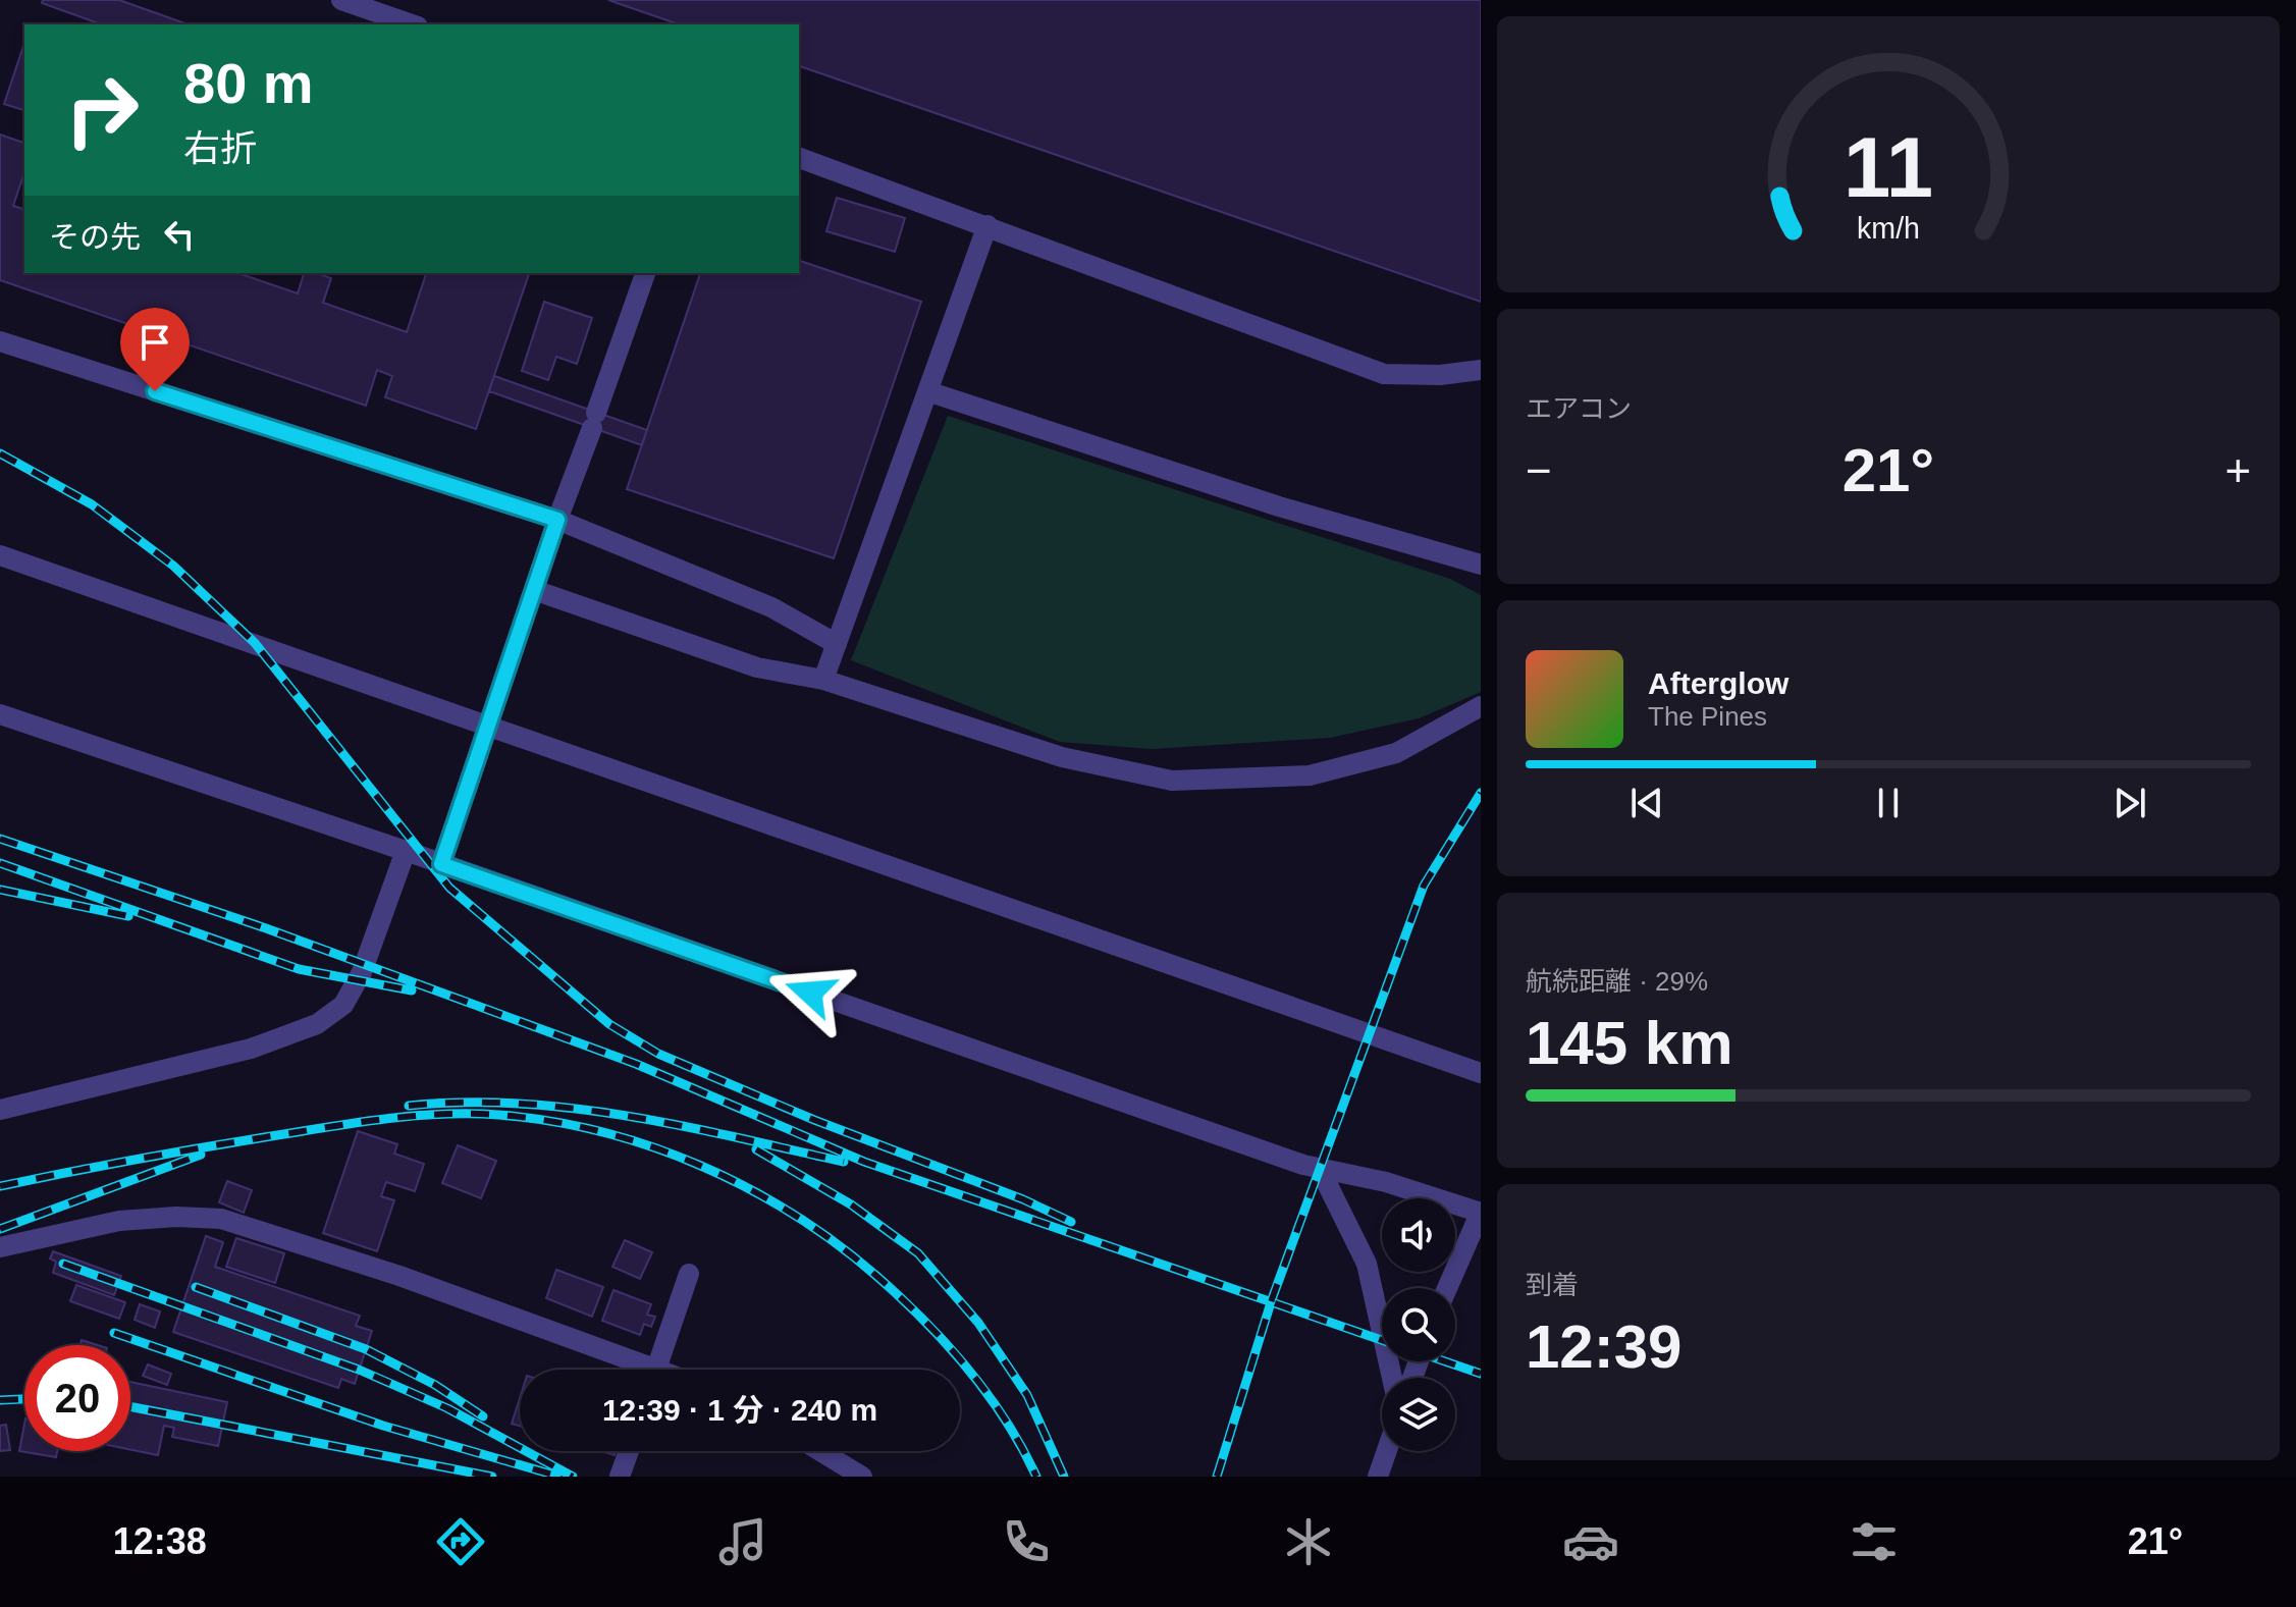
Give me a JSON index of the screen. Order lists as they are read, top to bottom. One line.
{"page":{"turn":["80 m","右折"],"then":"その先","tile":["エアコン",["航続距離 · 29%","145 km"],["到着","12:39"]],"heat":["−","21°","+"],"song":["Afterglow","The Pines"],"limit":"20","trip":"12:39 · 1 分 · 240 m","tabs":["12:38","21°"],"gauge":["11","km/h"]}}
